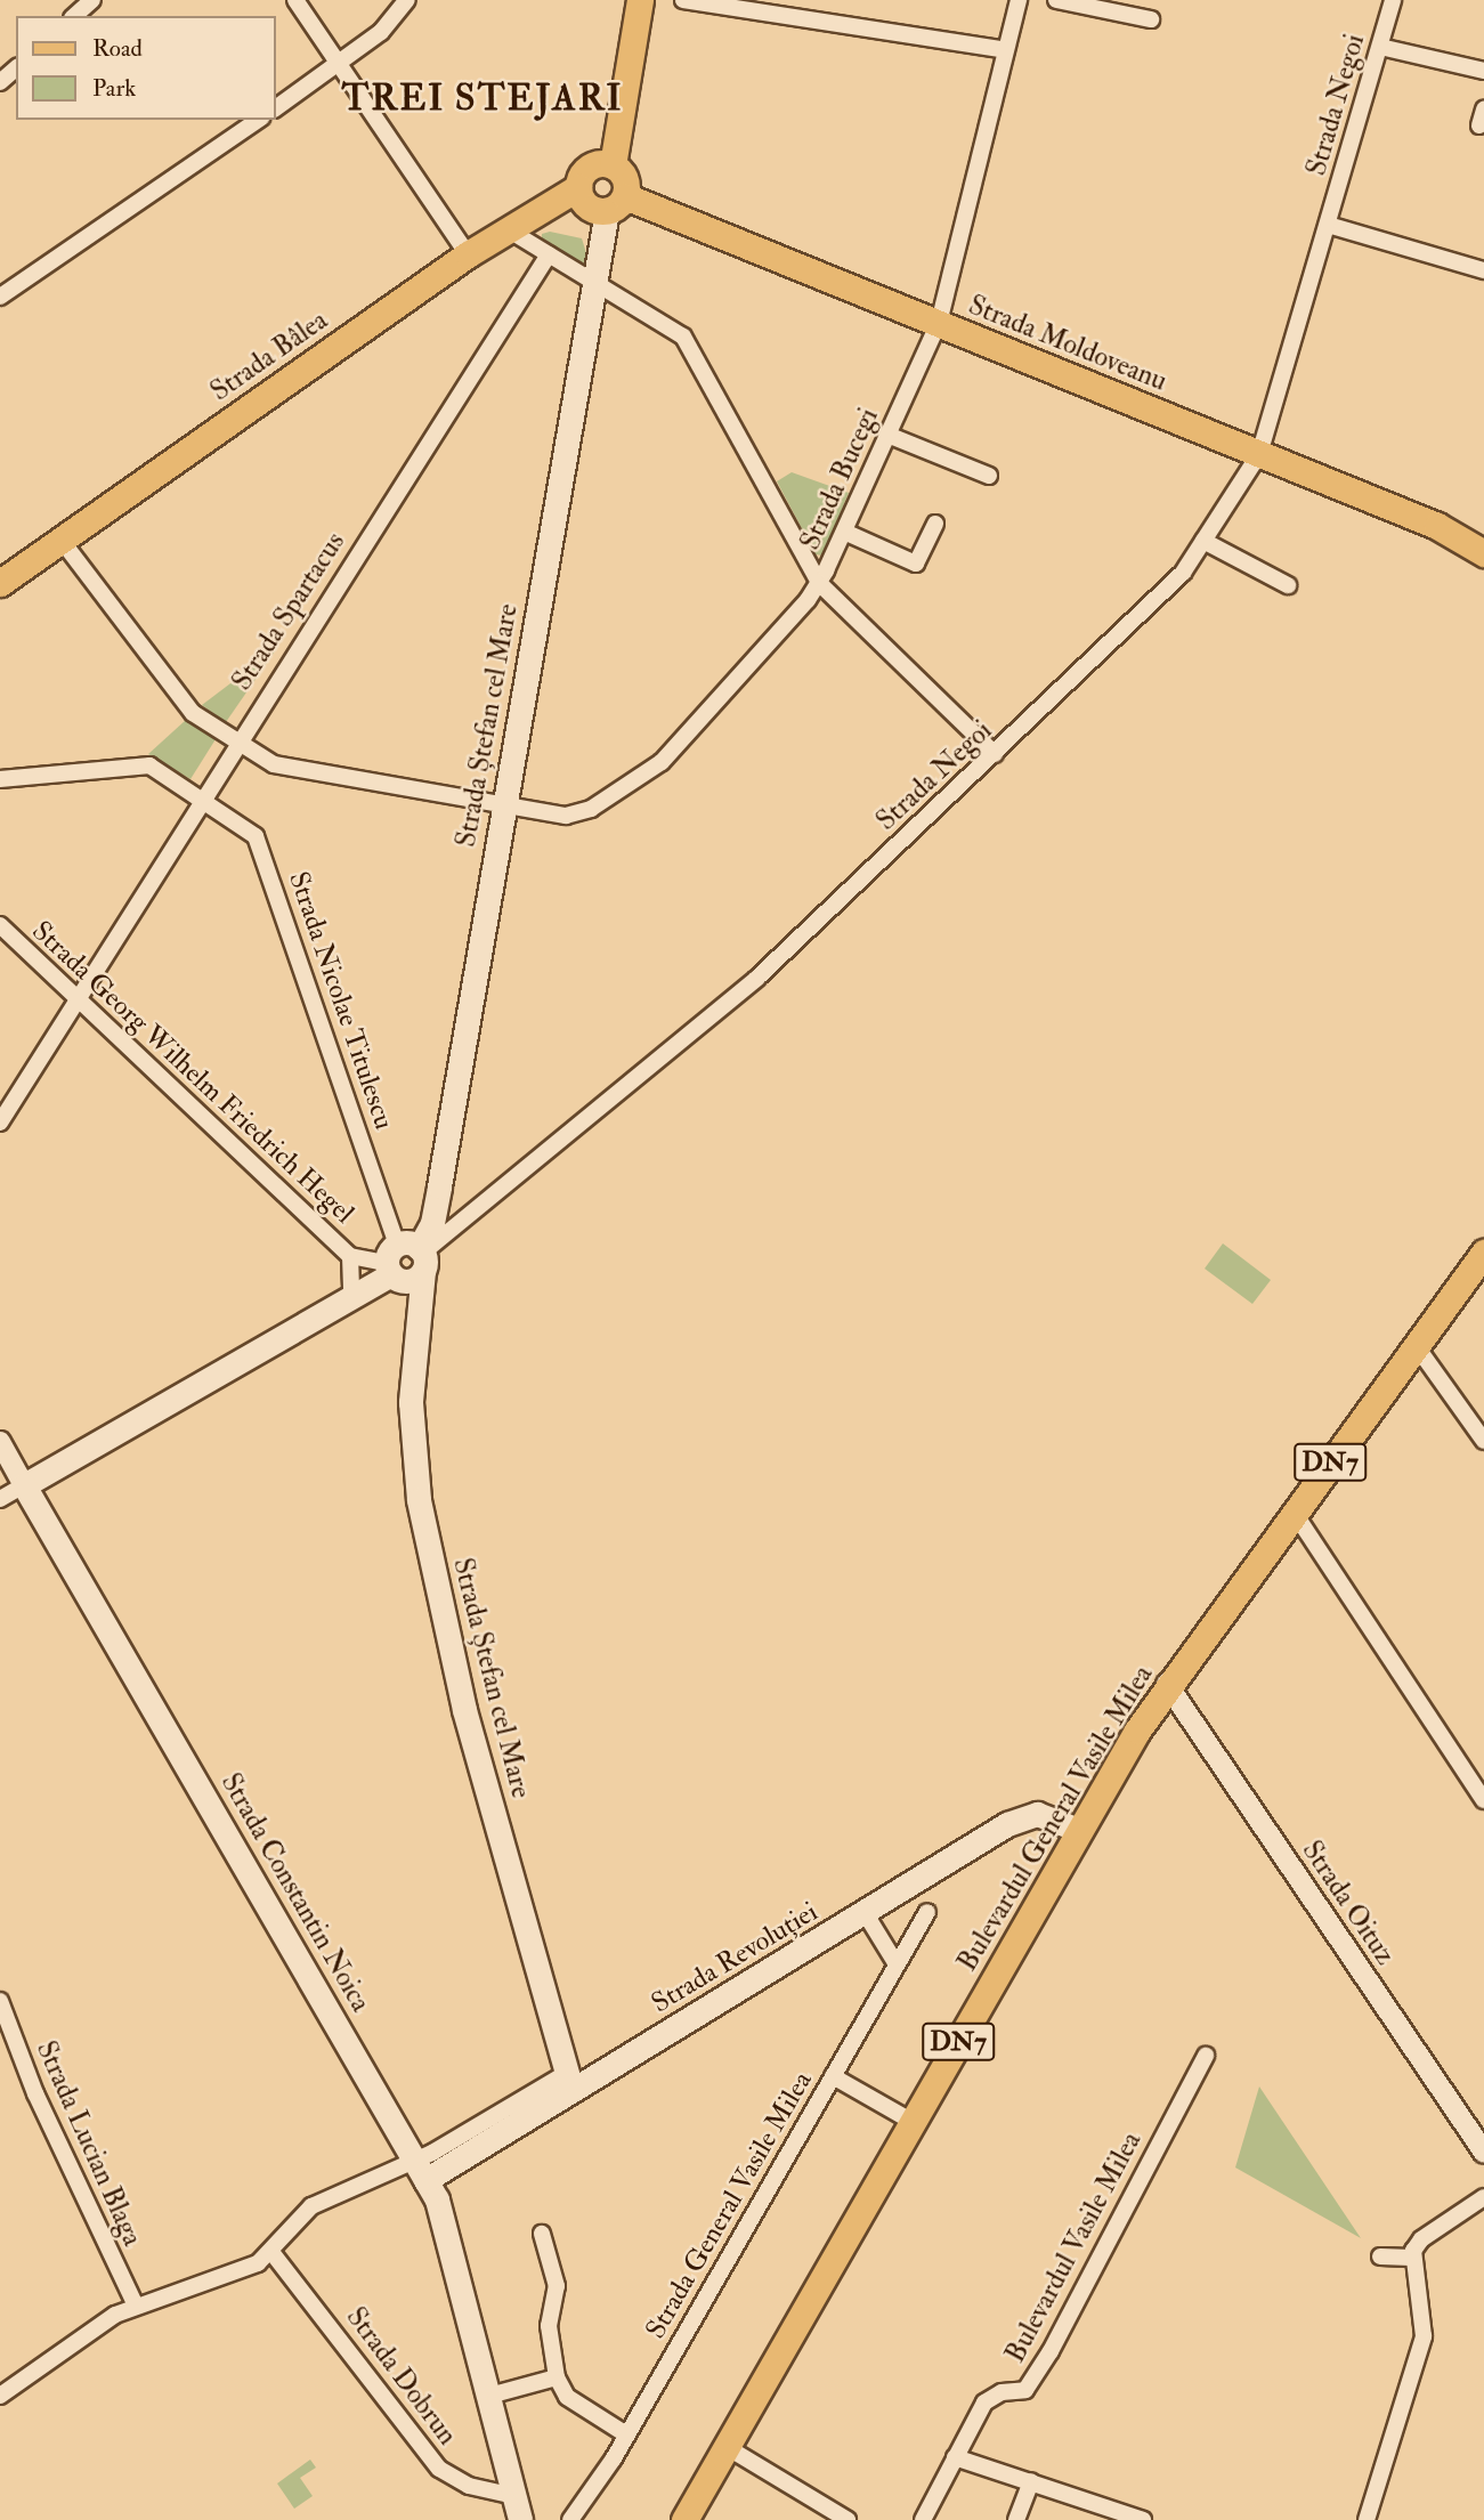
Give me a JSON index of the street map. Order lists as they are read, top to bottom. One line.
{"streets":{"main road":["Strada Moldoveanu","Strada Bâlea","Strada Ștefan cel Mare","DN7","Bulevardul General Vasile Milea","Strada Constantin Noica","Strada Revoluției"],"street":["Strada Negoi","Strada Bucegi","Strada Spartacus","Strada Nicolae Titulescu","Strada Georg Wilhelm Friedrich Hegel","Strada Oituz","Strada Lucian Blaga","Strada General Vasile Milea","Bulevardul Vasile Milea","Strada Dobrun"]},"crossings":[["Strada Negoi","Strada Moldoveanu"],["Strada Negoi","Strada Ștefan cel Mare"],["Strada Negoi","Strada Nicolae Titulescu"],["Strada Negoi","Strada Georg Wilhelm Friedrich Hegel"],["Strada Moldoveanu","Strada Bâlea"],["Strada Moldoveanu","Strada Bucegi"],["Strada Moldoveanu","Strada Ștefan cel Mare"],["Strada Bâlea","Strada Ștefan cel Mare"],["Strada Bucegi","Strada Spartacus"],["Strada Bucegi","Strada Ștefan cel Mare"],["Strada Spartacus","Strada Nicolae Titulescu"],["Strada Spartacus","Strada Georg Wilhelm Friedrich Hegel"],["Strada Ștefan cel Mare","Strada Nicolae Titulescu"],["Strada Ștefan cel Mare","Strada Georg Wilhelm Friedrich Hegel"],["Strada Ștefan cel Mare","Strada Revoluției"],["Strada Nicolae Titulescu","Strada Georg Wilhelm Friedrich Hegel"],["Bulevardul General Vasile Milea","Strada Oituz"],["Bulevardul General Vasile Milea","Strada Revoluției"],["Strada Constantin Noica","Strada Revoluției"],["Strada Constantin Noica","Strada Dobrun"]],"districts":["TREI STEJARI"],"legend":["Road","Park"]}
